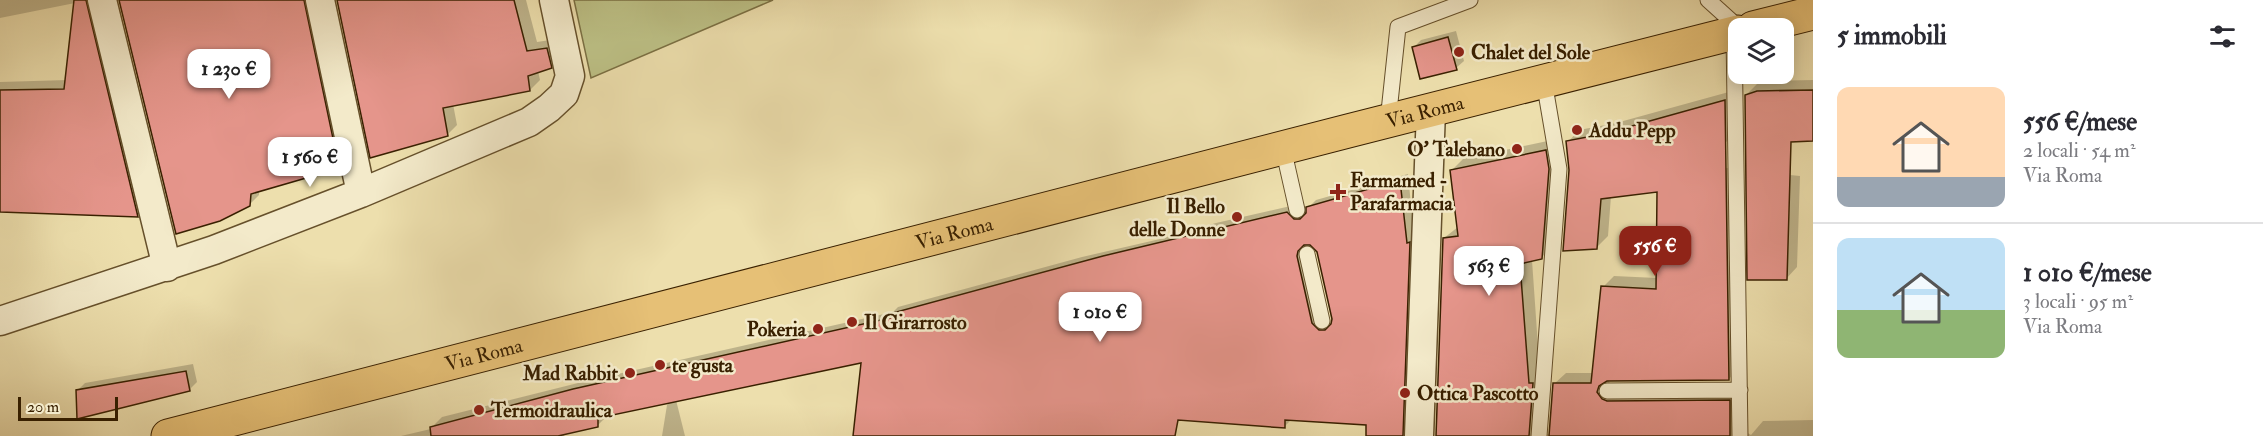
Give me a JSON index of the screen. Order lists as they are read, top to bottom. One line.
{"streets":{"main road":["Via Roma"]},"places":{"other":["Chalet del Sole","Addu Pepp","O' Talebano","Il Bello delle Donne","Il Girarrosto","Pokeria","te gusta","Mad Rabbit","Ottica Pascotto","Termoidraulica"],"health":["Farmamed - Parafarmacia"]},"scale_bar":"20 m","page":{"heading":"5 immobili","price":["1 230 €","1 560 €","556 €","563 €","1 010 €"],"list":[{"name":"556 €/mese","note":"2 locali · 54 m² · Via Roma"},{"name":"1 010 €/mese","note":"3 locali · 95 m² · Via Roma"}],"scale":"20 m"}}
